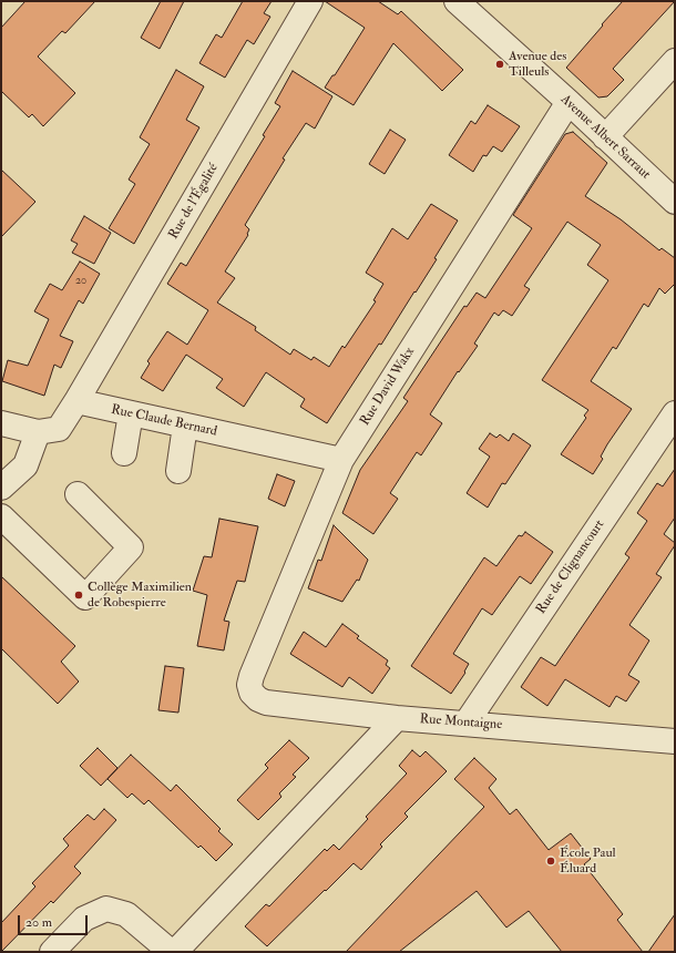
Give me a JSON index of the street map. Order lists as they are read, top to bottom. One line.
{"streets":{"street":["Avenue Albert Sarraut","Rue de l'Égalité","Rue David Wakx","Rue Claude Bernard","Rue de Clignancourt","Rue Montaigne"]},"crossings":[["Avenue Albert Sarraut","Rue David Wakx"],["Rue de l'Égalité","Rue Claude Bernard"],["Rue David Wakx","Rue Claude Bernard"],["Rue David Wakx","Rue Montaigne"],["Rue de Clignancourt","Rue Montaigne"]],"places":["Avenue des Tilleuls","Collège Maximilien de Robespierre","École Paul Éluard"],"house_numbers":["20"],"scale_bar":"20 m"}
